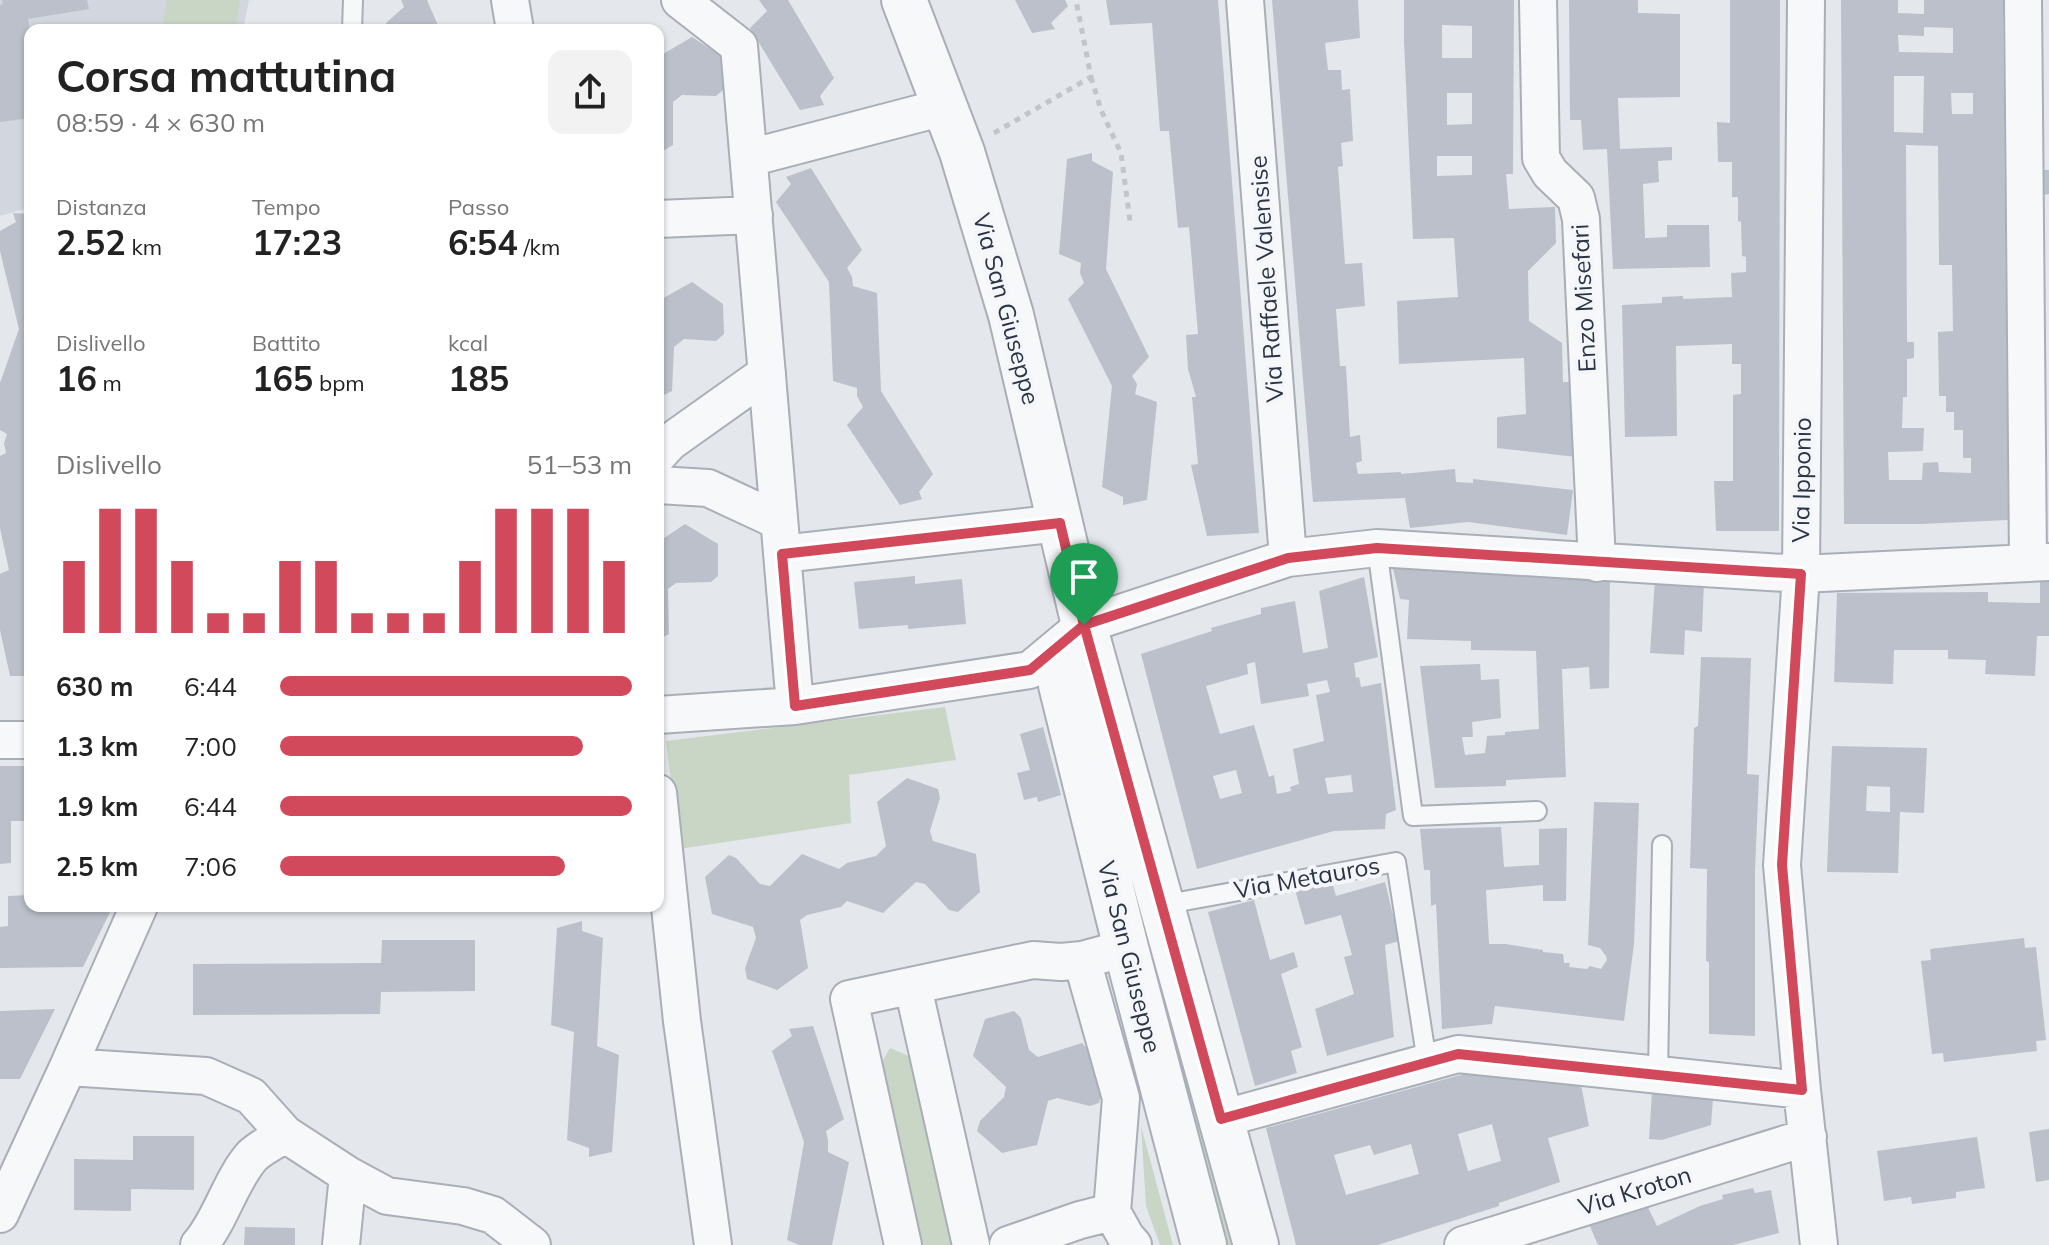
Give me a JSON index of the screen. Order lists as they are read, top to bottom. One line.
{"streets":{"street":["Via Raffaele Valensise","Enzo Misefari","Via San Giuseppe","Via Ipponio","Via Kroton"],"lane":["Via Metauros"]},"crossings":[["Via San Giuseppe","Via Metauros"],["Via Ipponio","Via Kroton"]],"page":{"heading":["Corsa mattutina","08:59 · 4 × 630 m"],"stats":[["Distanza","2.52 km"],["Tempo","17:23"],["Passo","6:54 /km"],["Dislivello","16 m"],["Battito","165 bpm"],["kcal","185"]],"chart":["Dislivello","51–53 m"],"list":[{"name":"630 m","note":"6:44"},{"name":"1.3 km","note":"7:00"},{"name":"1.9 km","note":"6:44"},{"name":"2.5 km","note":"7:06"}]}}
